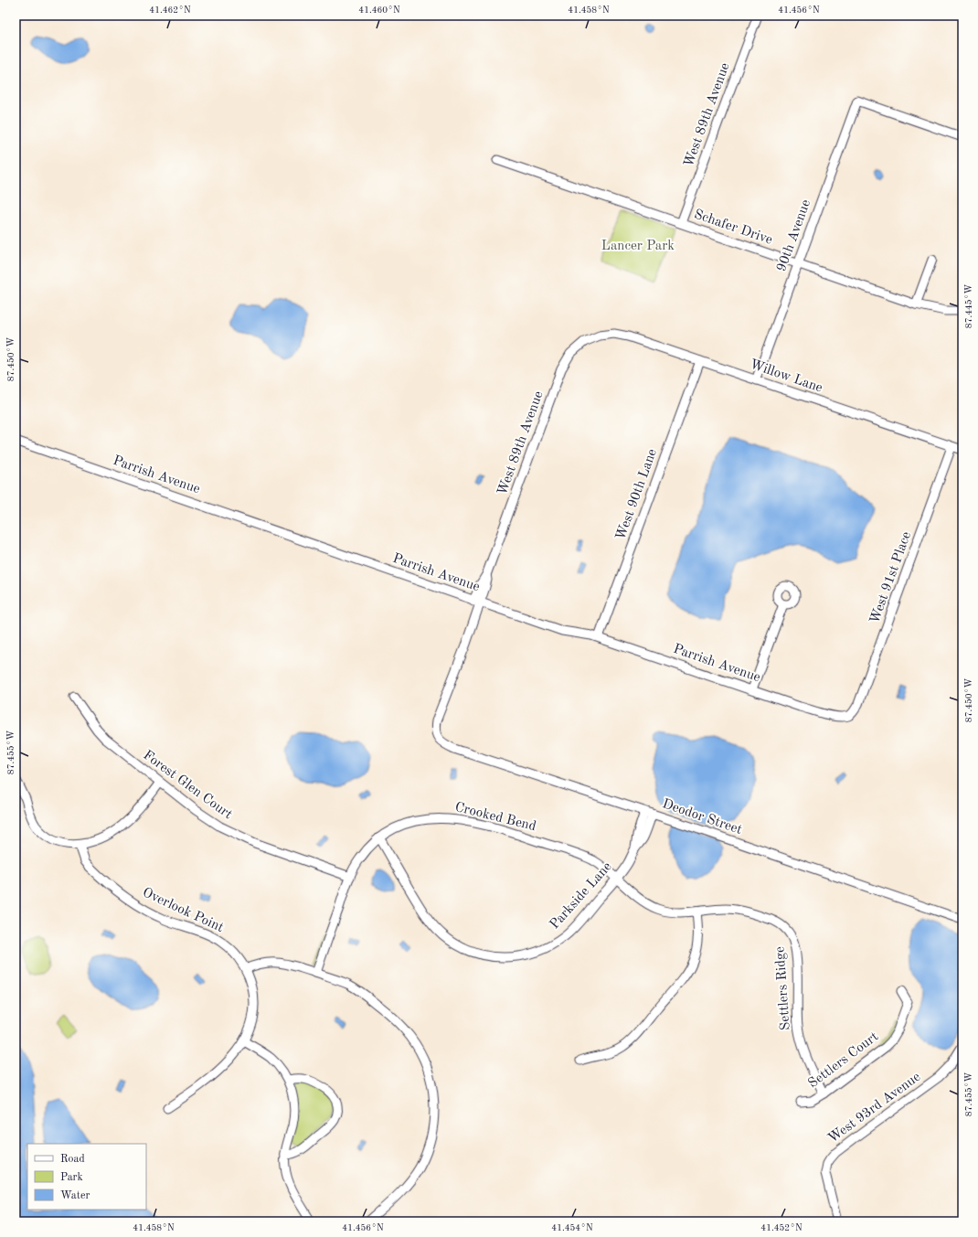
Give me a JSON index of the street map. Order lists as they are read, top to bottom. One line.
{"streets":{"street":["West 89th Avenue","Schafer Drive","90th Avenue","Willow Lane","Parrish Avenue","West 90th Lane","West 91st Place","Forest Glen Court","Crooked Bend","Deodor Street","Parkside Lane","Overlook Point","Settlers Ridge","Settlers Court","West 93rd Avenue"]},"crossings":[["West 89th Avenue","Schafer Drive"],["West 89th Avenue","Willow Lane"],["West 89th Avenue","Parrish Avenue"],["West 89th Avenue","Deodor Street"],["Schafer Drive","90th Avenue"],["90th Avenue","Willow Lane"],["Willow Lane","West 90th Lane"],["Willow Lane","West 91st Place"],["Parrish Avenue","West 90th Lane"],["Parrish Avenue","West 91st Place"],["Forest Glen Court","Crooked Bend"],["Crooked Bend","Parkside Lane"],["Crooked Bend","Settlers Ridge"],["Deodor Street","Parkside Lane"],["Settlers Ridge","Settlers Court"]],"parks":["Lancer Park"],"legend":["Road","Park","Water"],"coordinates":["41.462°N","41.460°N","41.458°N","41.456°N","87.445°W","87.450°W","87.455°W","41.454°N","41.452°N"]}
